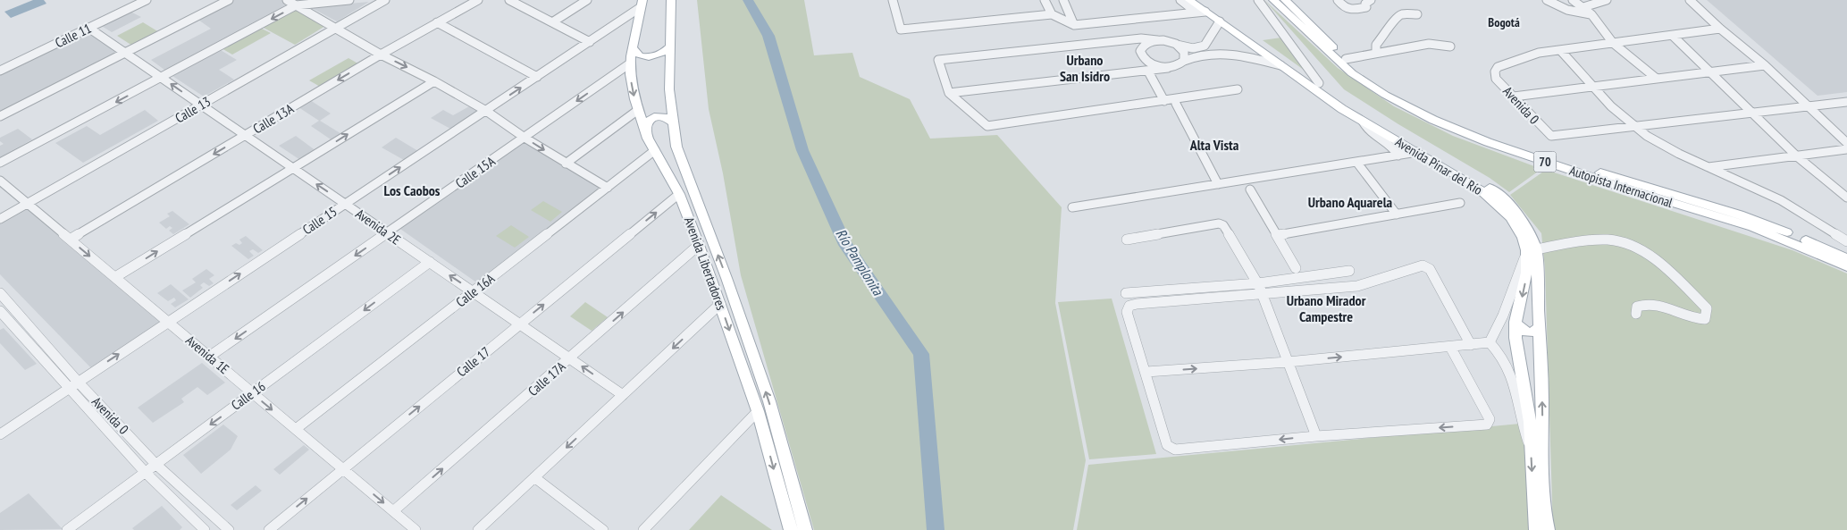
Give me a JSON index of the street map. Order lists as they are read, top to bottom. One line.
{"streets":{"main road":["70","Avenida Pinar del Río","Autopista Internacional","Avenida Libertadores"],"street":["Calle 11","Avenida 0","Calle 13","Calle 13A","Calle 15A","Calle 15","Avenida 2E","Calle 16A","Avenida 1E","Calle 17","Calle 17A","Calle 16"]},"crossings":[["Calle 11","Avenida 2E"],["Avenida 0","Calle 15"],["Avenida 0","Calle 16"],["Calle 13","Avenida 2E"],["Calle 13","Avenida 1E"],["Calle 13A","Avenida 2E"],["Calle 13A","Avenida 1E"],["Calle 15A","Avenida 2E"],["Calle 15A","Avenida Libertadores"],["Calle 15A","Avenida 1E"],["Calle 15","Avenida 2E"],["Calle 15","Avenida Libertadores"],["Calle 15","Avenida 1E"],["Avenida 2E","Calle 16A"],["Avenida 2E","Calle 17"],["Avenida 2E","Calle 17A"],["Avenida 2E","Calle 16"],["Avenida Libertadores","Calle 16A"],["Avenida Libertadores","Calle 17"],["Avenida Libertadores","Calle 17A"],["Calle 16A","Avenida 1E"],["Avenida 1E","Calle 17"],["Avenida 1E","Calle 17A"],["Avenida 1E","Calle 16"]],"one_way":["Avenida 2E","Calle 17","Calle 16"],"districts":["Bogotá","Urbano San Isidro","Alta Vista","Los Caobos","Urbano Aquarela","Urbano Mirador Campestre"],"water":["Río Pamplonita"]}
